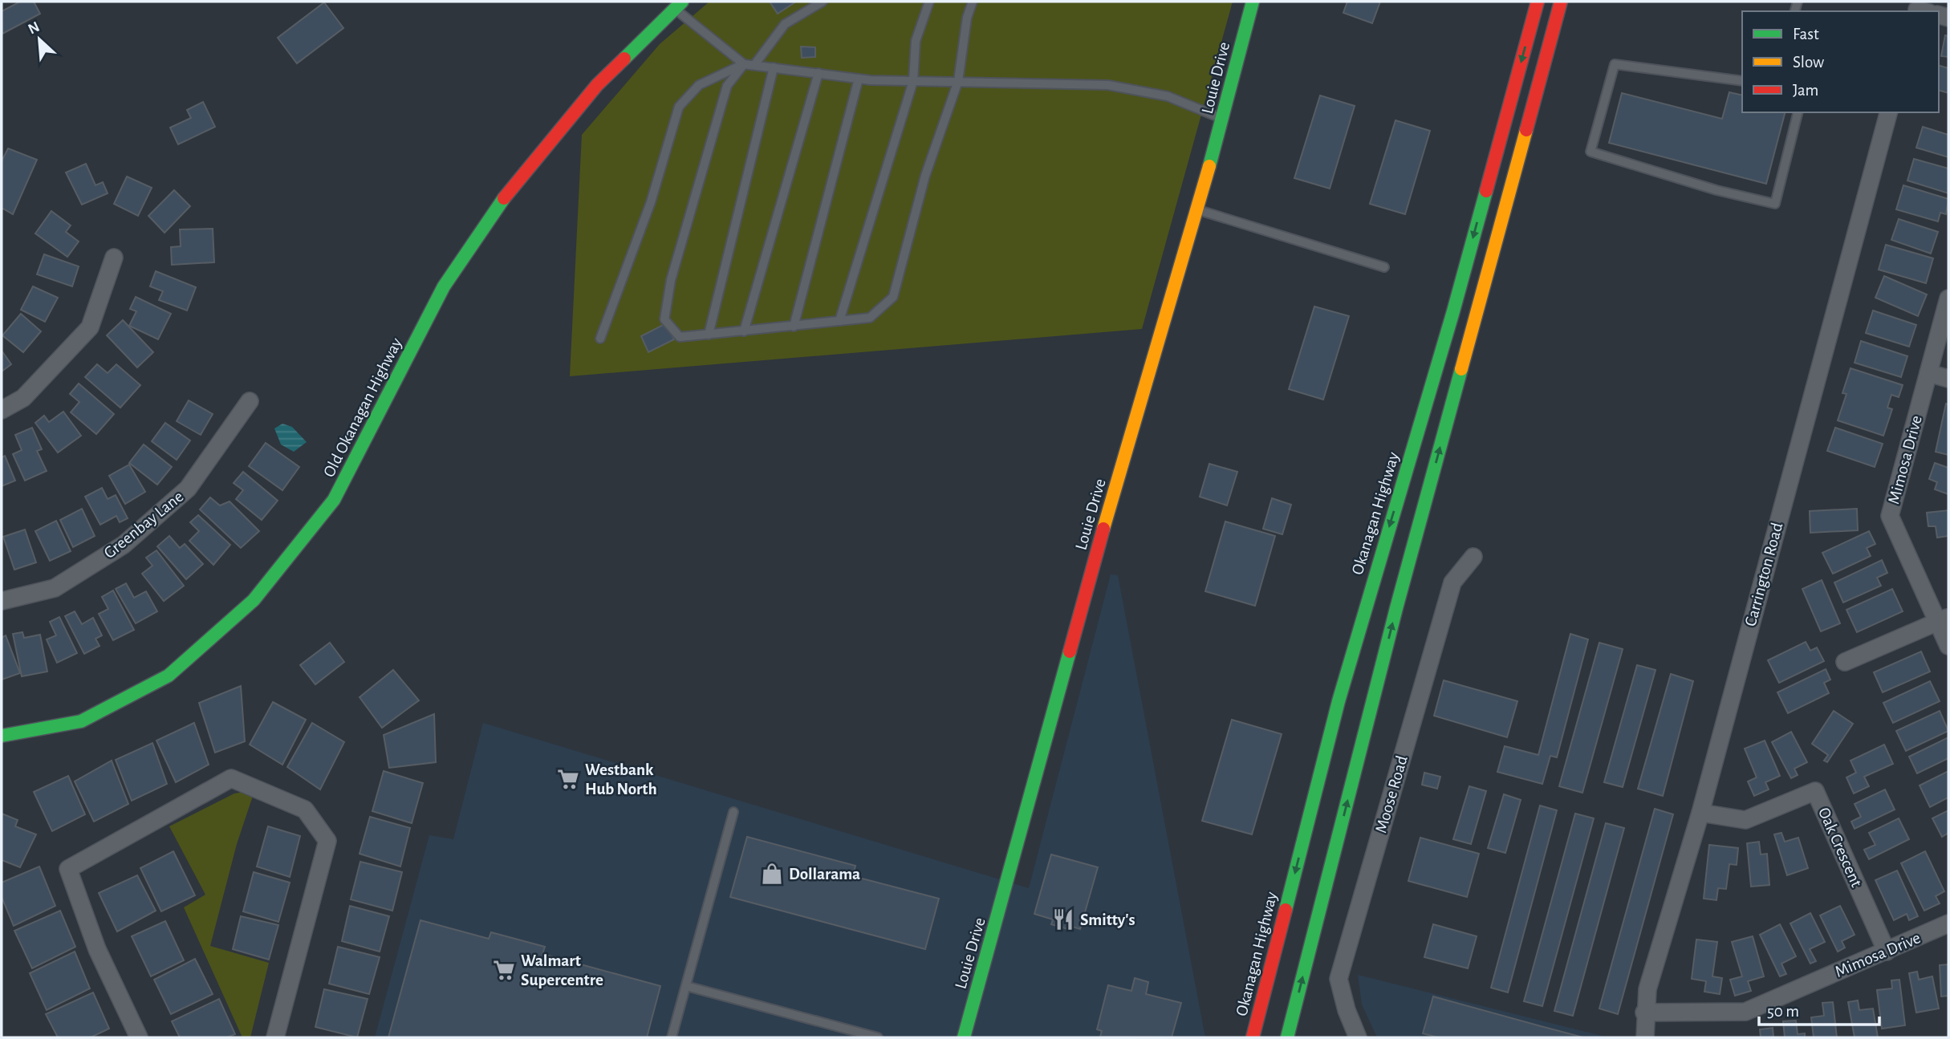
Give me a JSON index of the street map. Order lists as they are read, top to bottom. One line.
{"streets":{"main road":["Louie Drive","Old Okanagan Highway","Okanagan Highway"],"street":["Mimosa Drive","Greenbay Lane","Carrington Road","Moose Road","Oak Crescent"]},"crossings":[["Mimosa Drive","Carrington Road"],["Mimosa Drive","Oak Crescent"],["Carrington Road","Oak Crescent"]],"places":{"supermarket":["Westbank Hub North","Walmart Supercentre"],"shop":["Dollarama"],"restaurant":["Smitty's"]},"legend":["Fast","Slow","Jam"],"scale_bar":"50 m","north":"top left"}
